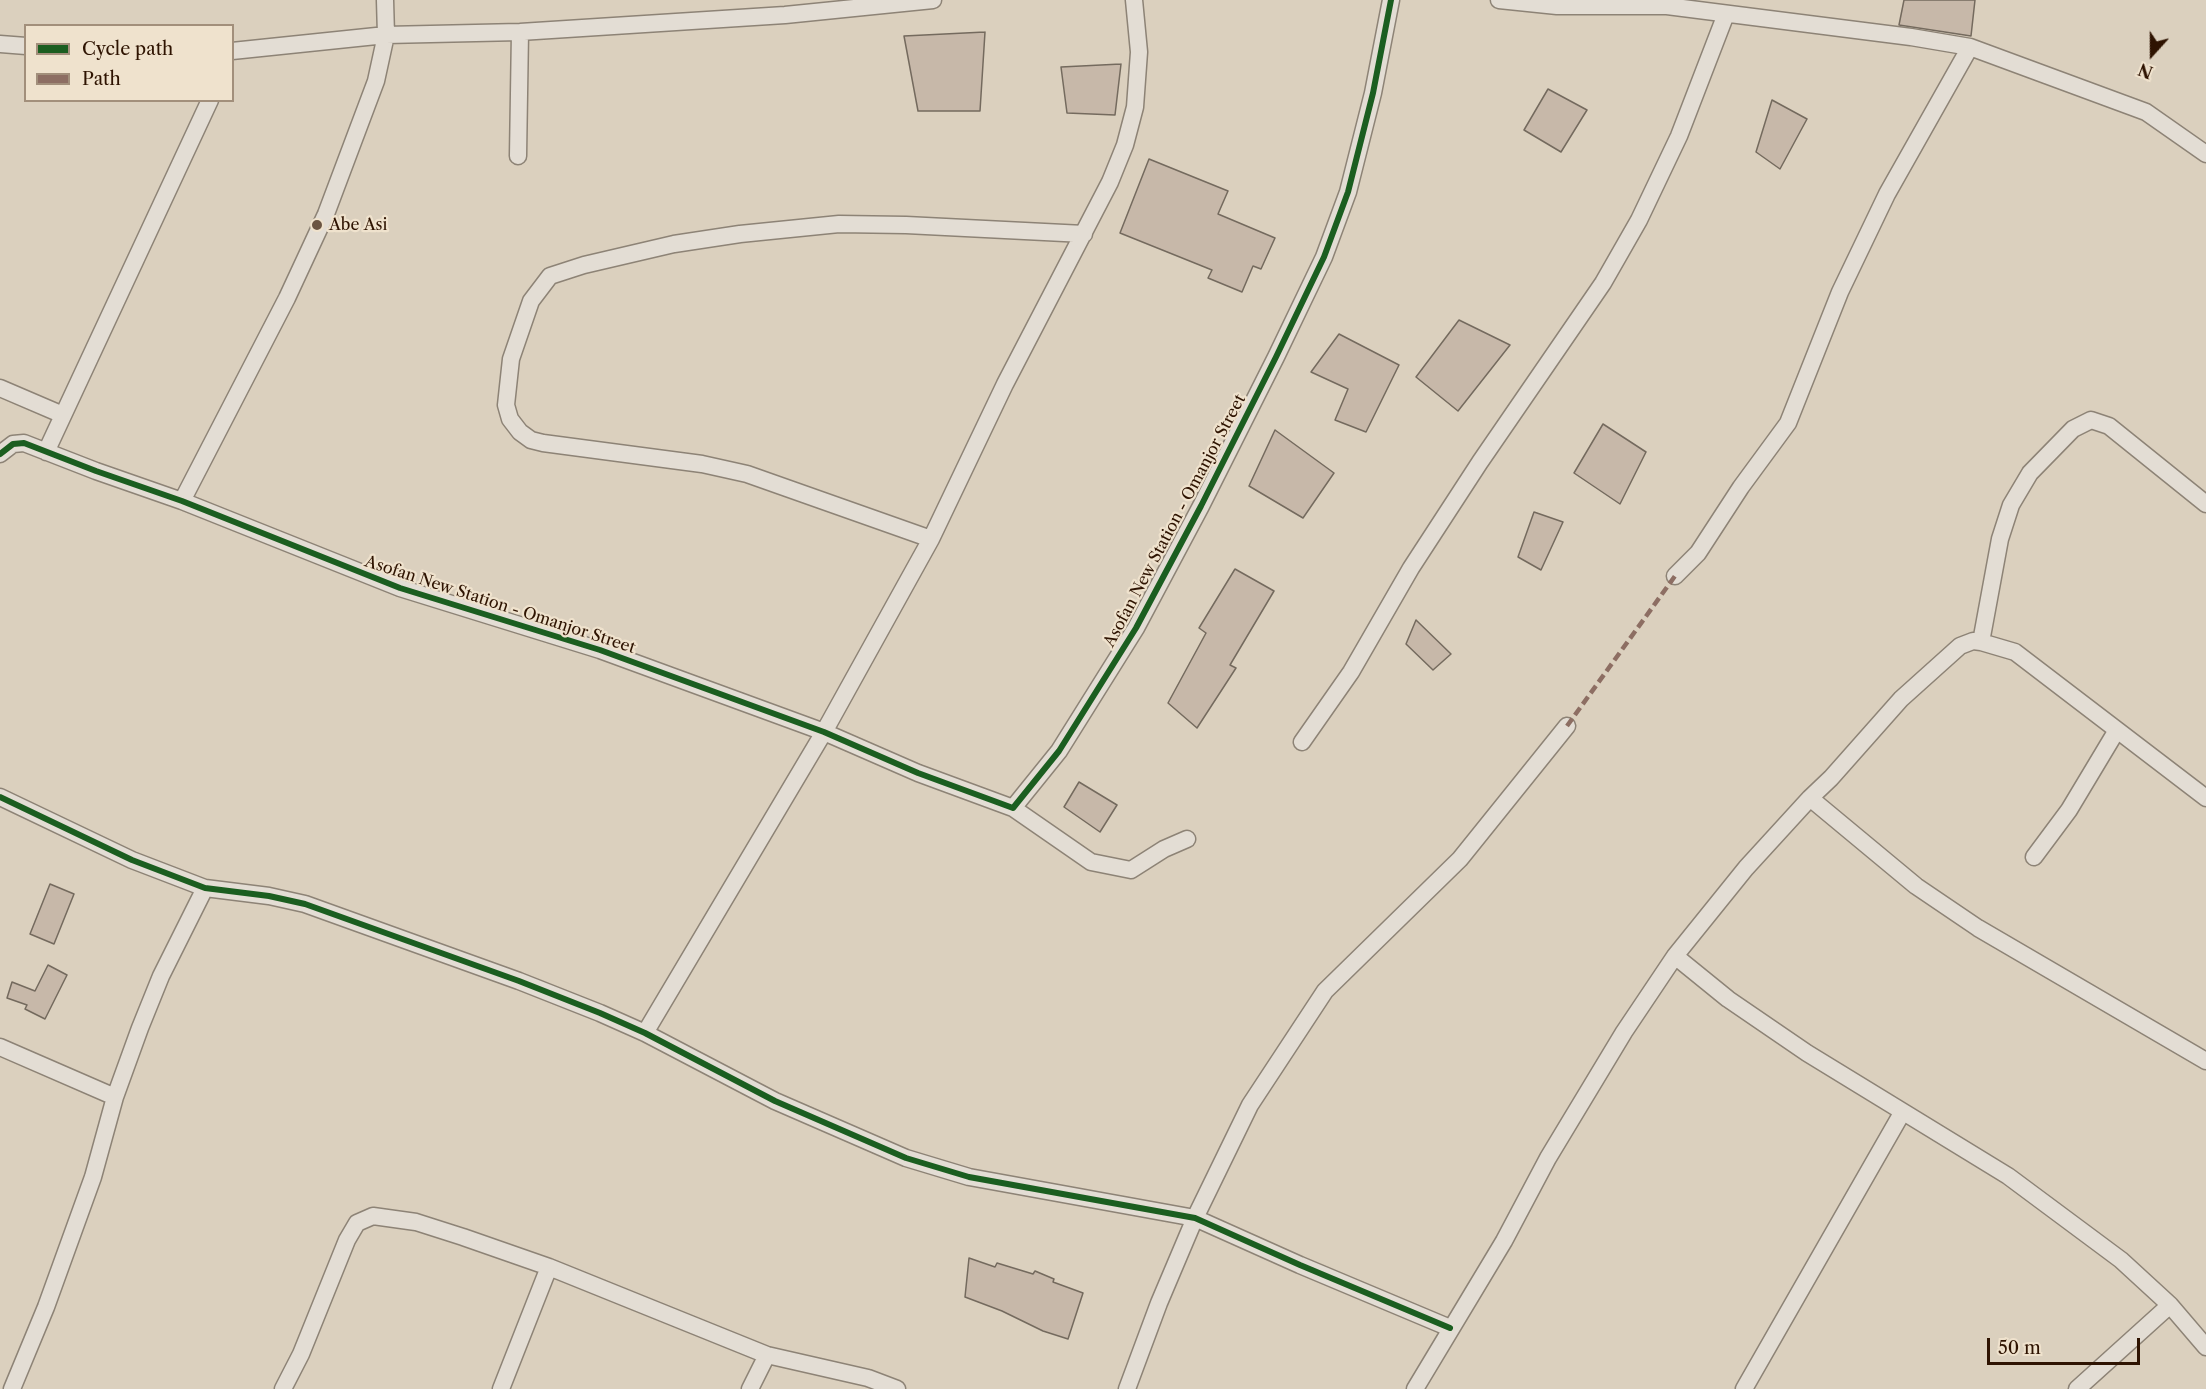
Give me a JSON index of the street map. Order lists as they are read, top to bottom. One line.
{"streets":{"street":["Asofan New Station - Omanjor Street"]},"places":["Abe Asi"],"legend":["Cycle path","Path"],"scale_bar":"50 m","north":"bottom"}
